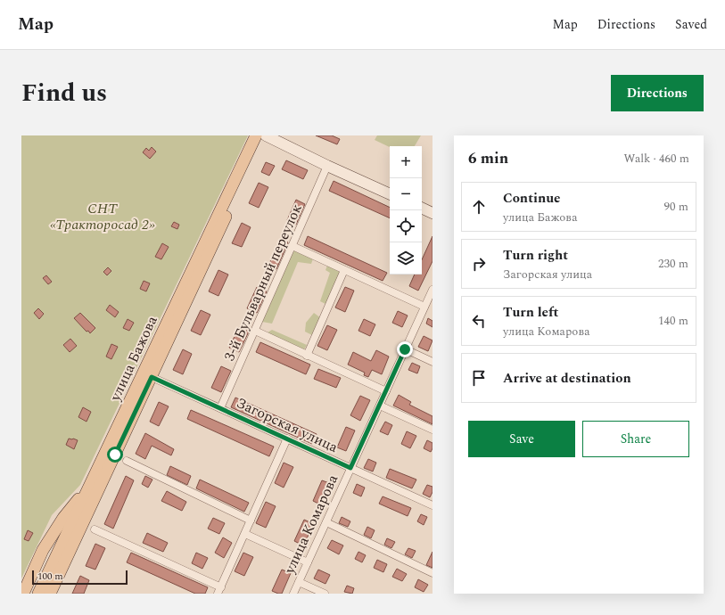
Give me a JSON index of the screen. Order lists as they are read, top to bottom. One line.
{"streets":{"main road":["улица Бажова"],"street":["3-й Бульварный переулок","Загорская улица","улица Комарова"]},"crossings":[["3-й Бульварный переулок","Загорская улица"],["улица Бажова","Загорская улица"],["Загорская улица","улица Комарова"]],"parks":["СНТ «Тракторосад 2»"],"scale_bar":"100 m","page":{"header":"Map","nav":["Map","Directions","Saved"],"title":"Find us","buttons":["Directions",["Save","Share"]],"heading":["6 min","Walk · 460 m"],"map_buttons":["+","−"],"list":[["Continue","улица Бажова","90 m"],["Turn right","Загорская улица","230 m"],["Turn left","улица Комарова","140 m"],"Arrive at destination"],"scale":"100 m"}}
